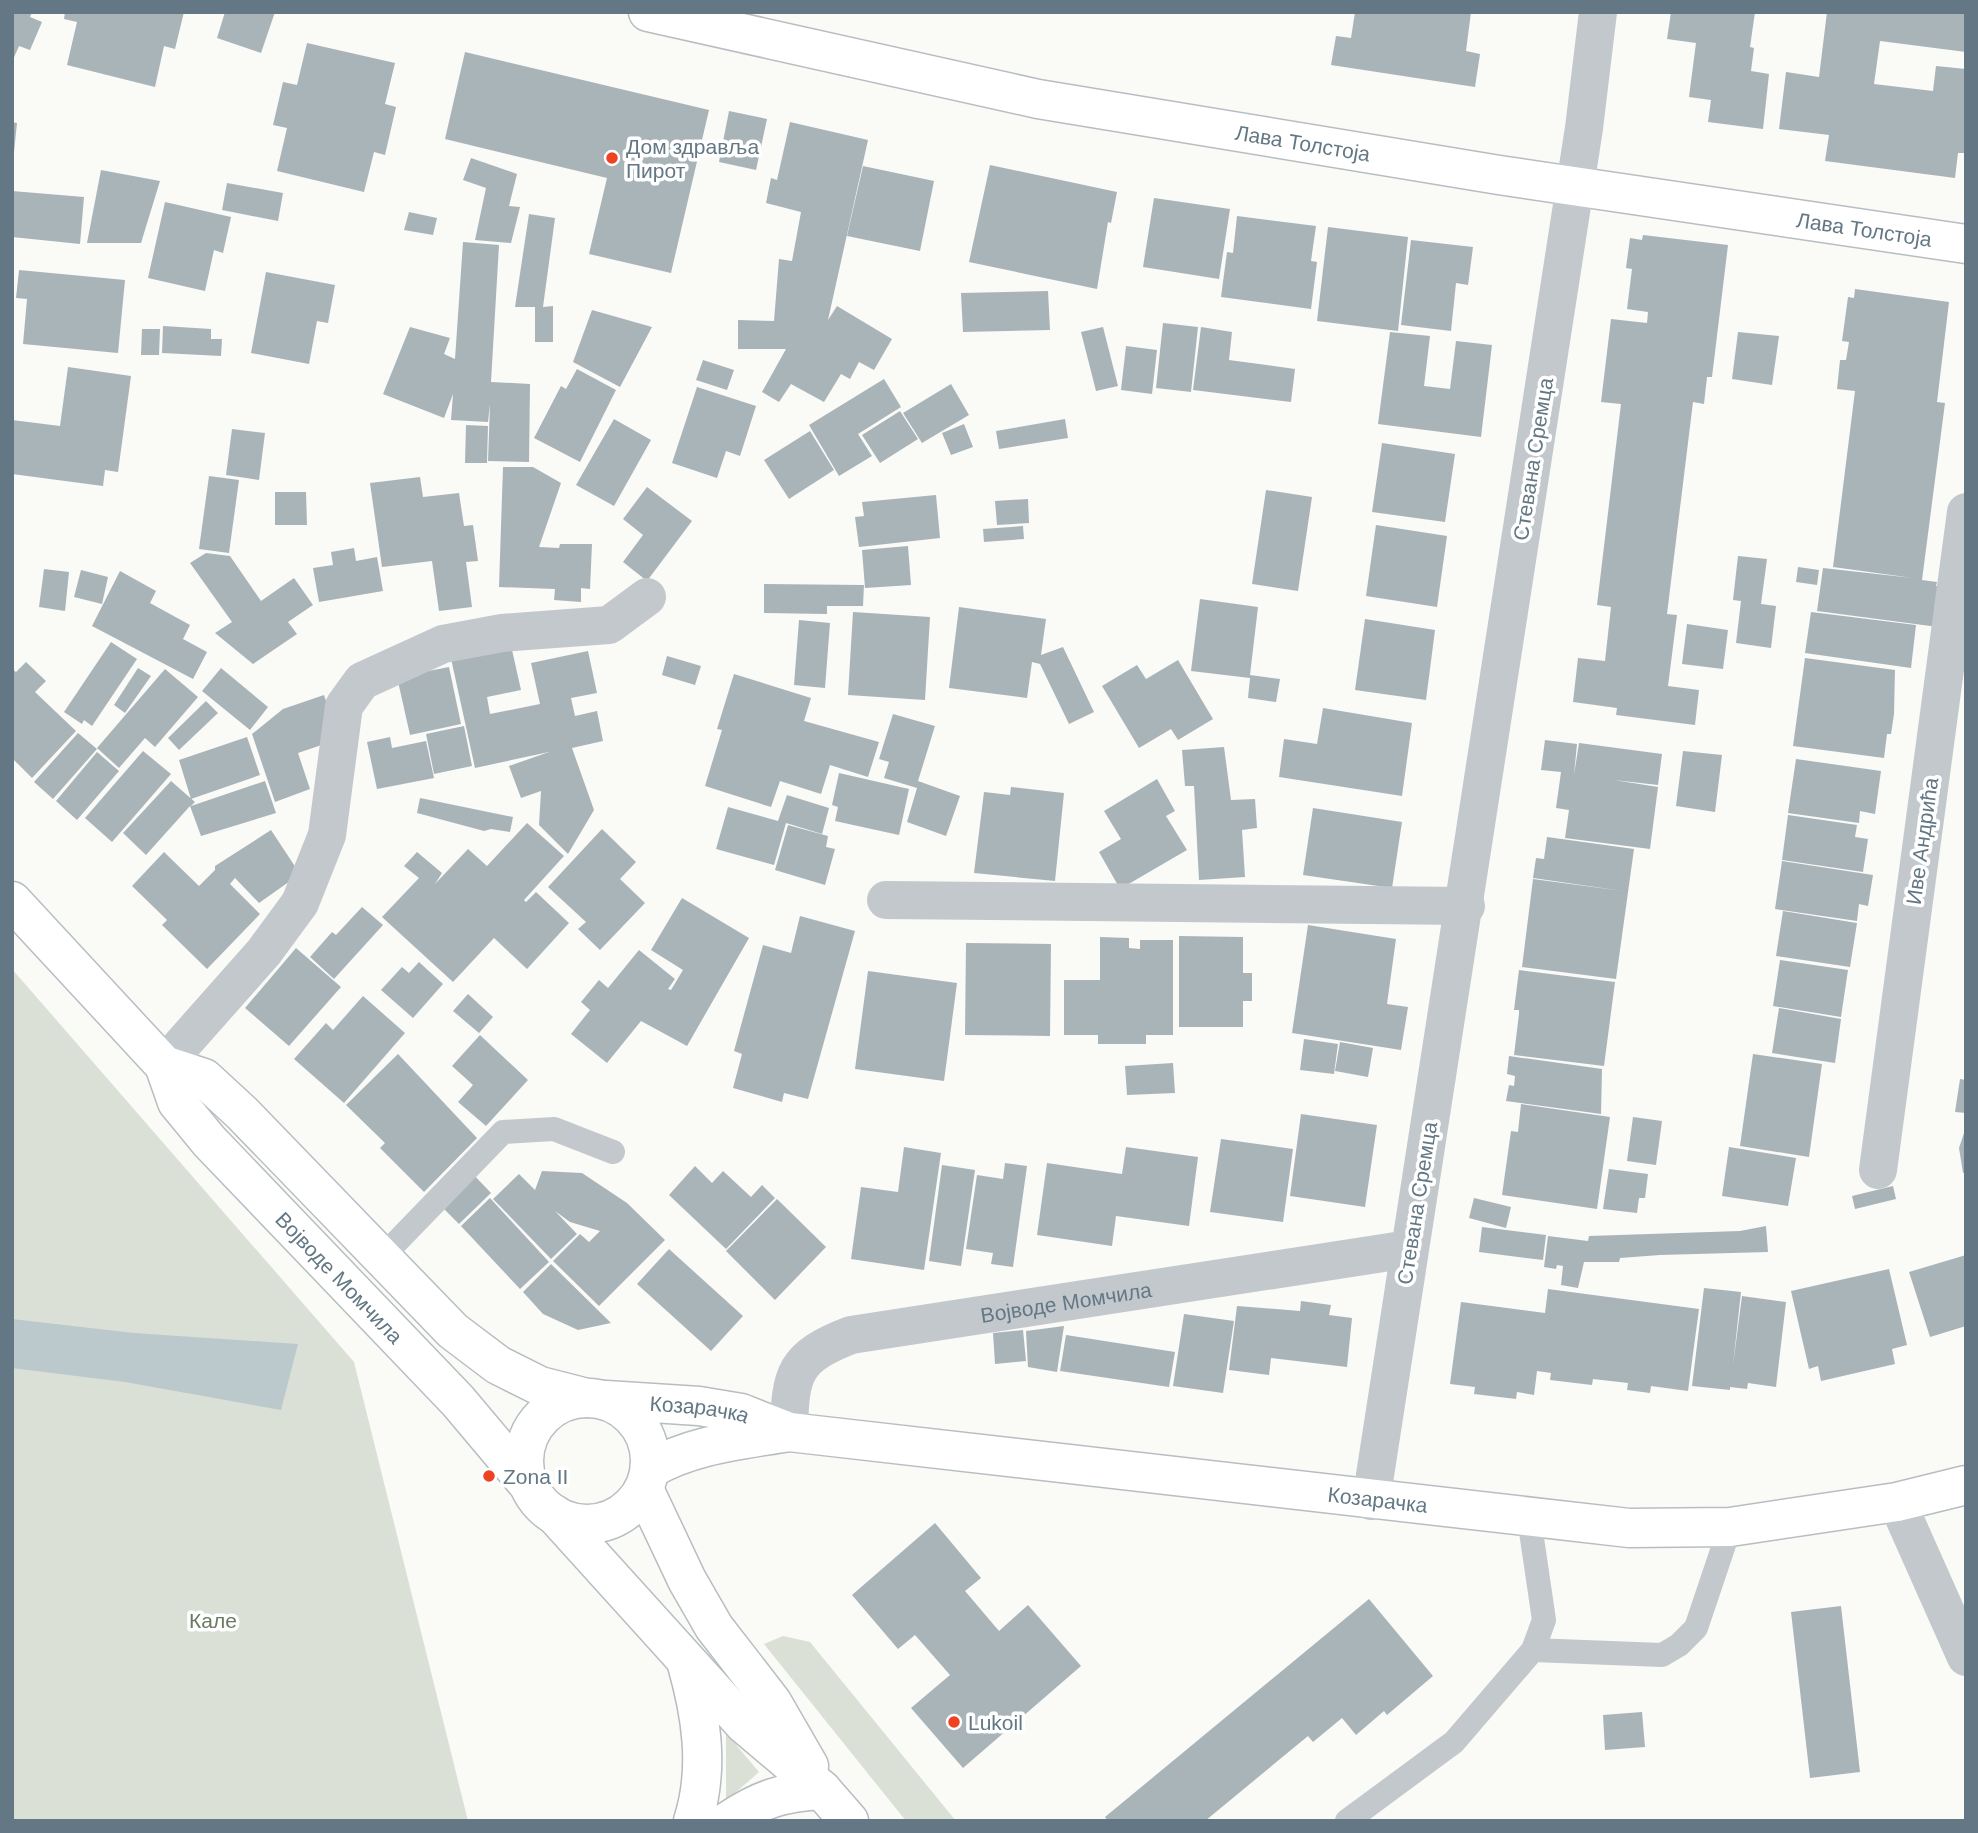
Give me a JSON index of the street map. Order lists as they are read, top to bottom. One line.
{"streets":{"street":["Лава Толстоја","Стевана Сремца","Иве Андрића","Војводе Момчила","Козарачка"]},"crossings":[["Лава Толстоја","Стевана Сремца"],["Стевана Сремца","Војводе Момчила"],["Стевана Сремца","Козарачка"],["Војводе Момчила","Козарачка"]],"parks":["Кале"],"places":["Дом здравља Пирот","Zona II","Lukoil"]}
